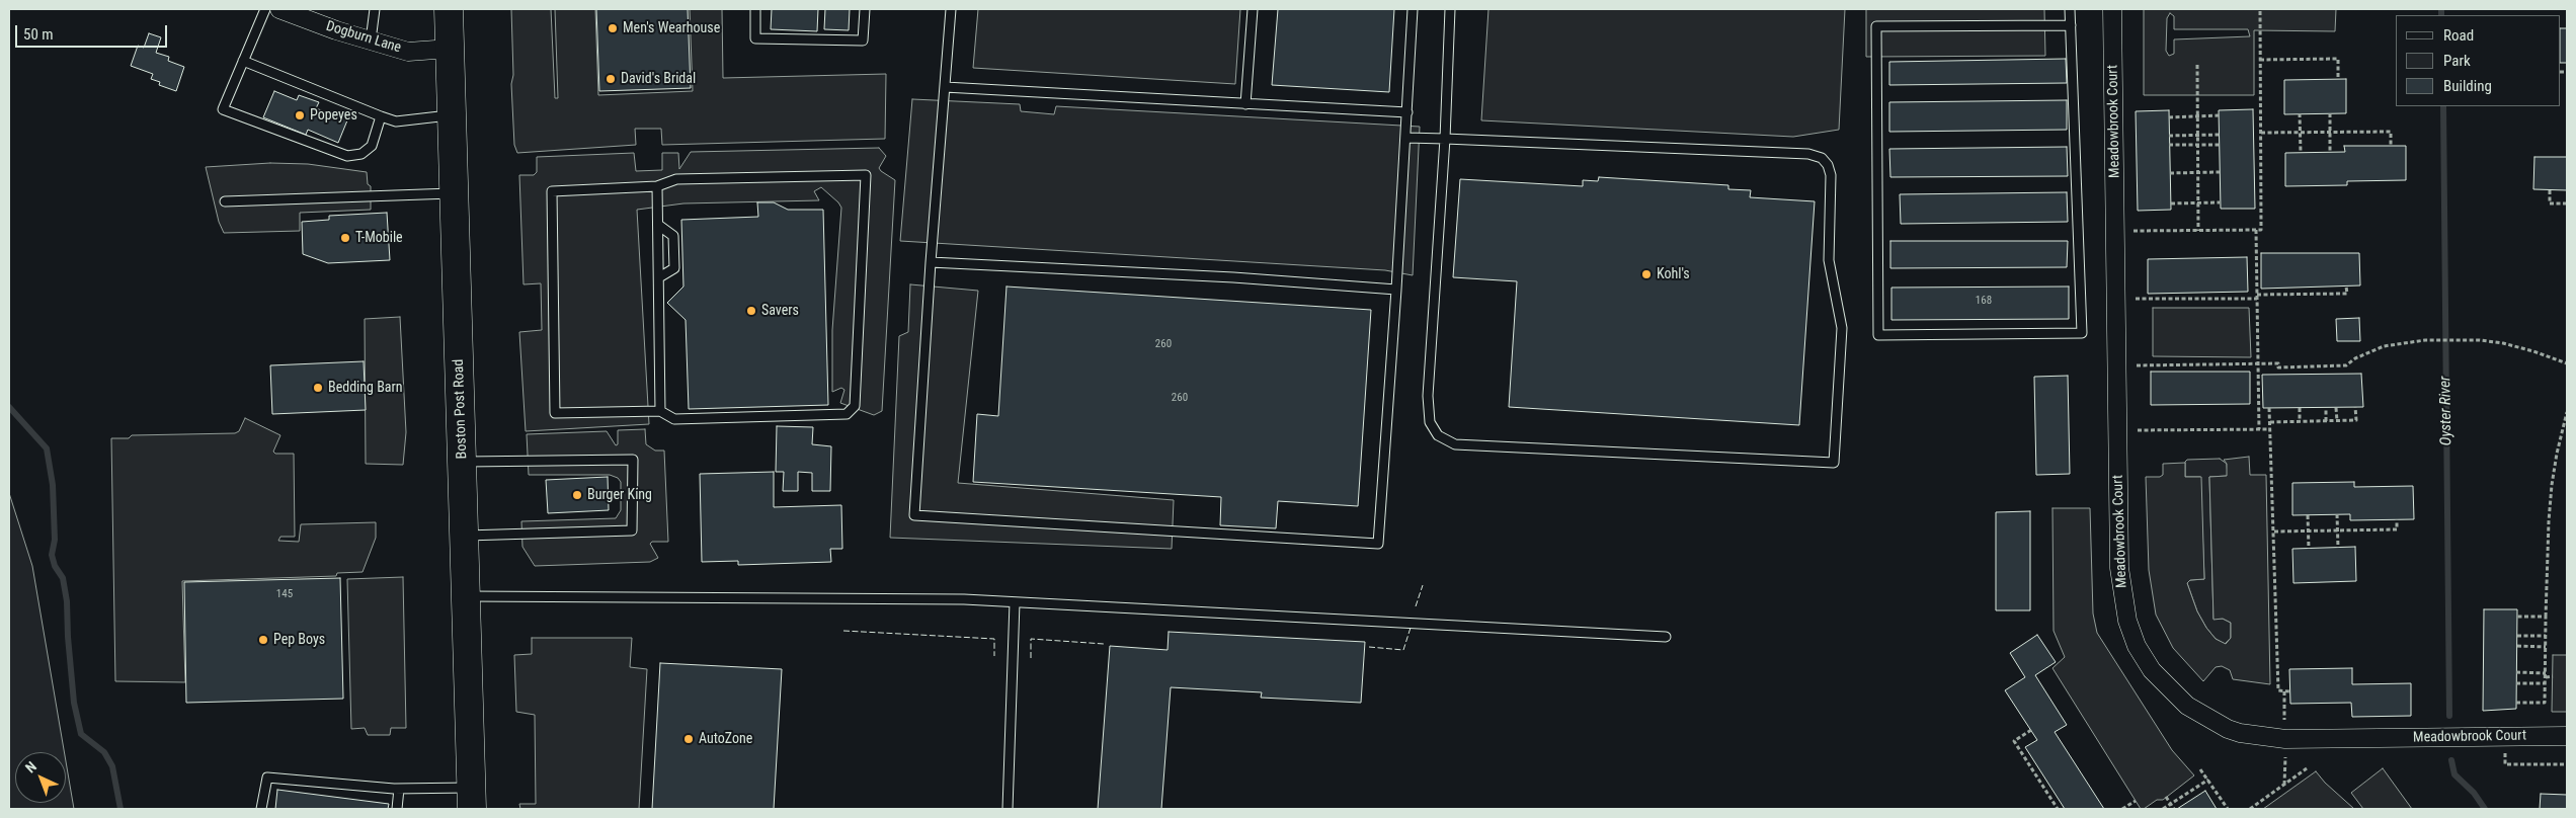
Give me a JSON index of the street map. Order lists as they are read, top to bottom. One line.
{"streets":{"main road":["Boston Post Road"],"street":["Dogburn Lane","Meadowbrook Court"]},"crossings":[["Dogburn Lane","Boston Post Road"]],"water":["Oyster River"],"places":["Men's Wearhouse","David's Bridal","Popeyes","T-Mobile","Kohl's","Savers","Bedding Barn","Burger King","Pep Boys","AutoZone"],"house_numbers":["168","260","260","145"],"legend":["Road","Park","Building"],"scale_bar":"50 m","north":"top left"}
